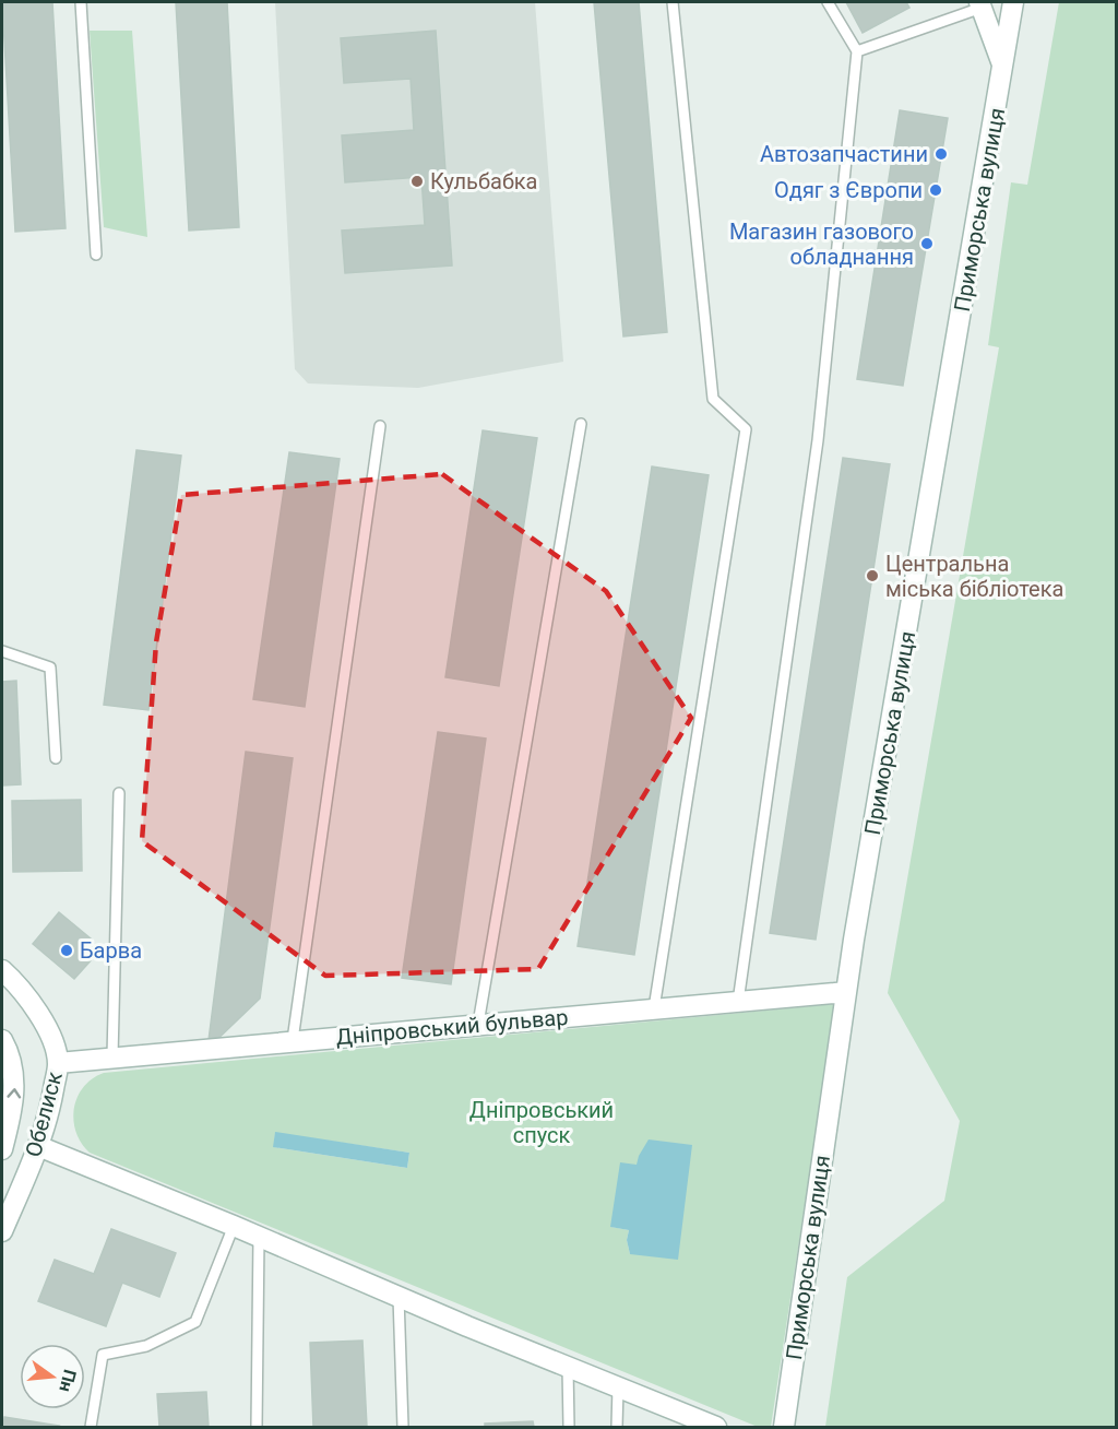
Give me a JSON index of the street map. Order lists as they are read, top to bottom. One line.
{"streets":{"street":["Приморська вулиця","Дніпровський бульвар","Обелиск"]},"crossings":[["Приморська вулиця","Дніпровський бульвар"],["Дніпровський бульвар","Обелиск"]],"parks":["Дніпровський спуск"],"places":["Автозапчастини","Кульбабка","Одяг з Європи","Магазин газового обладнання","Центральна міська бібліотека","Барва"],"north":"right"}
